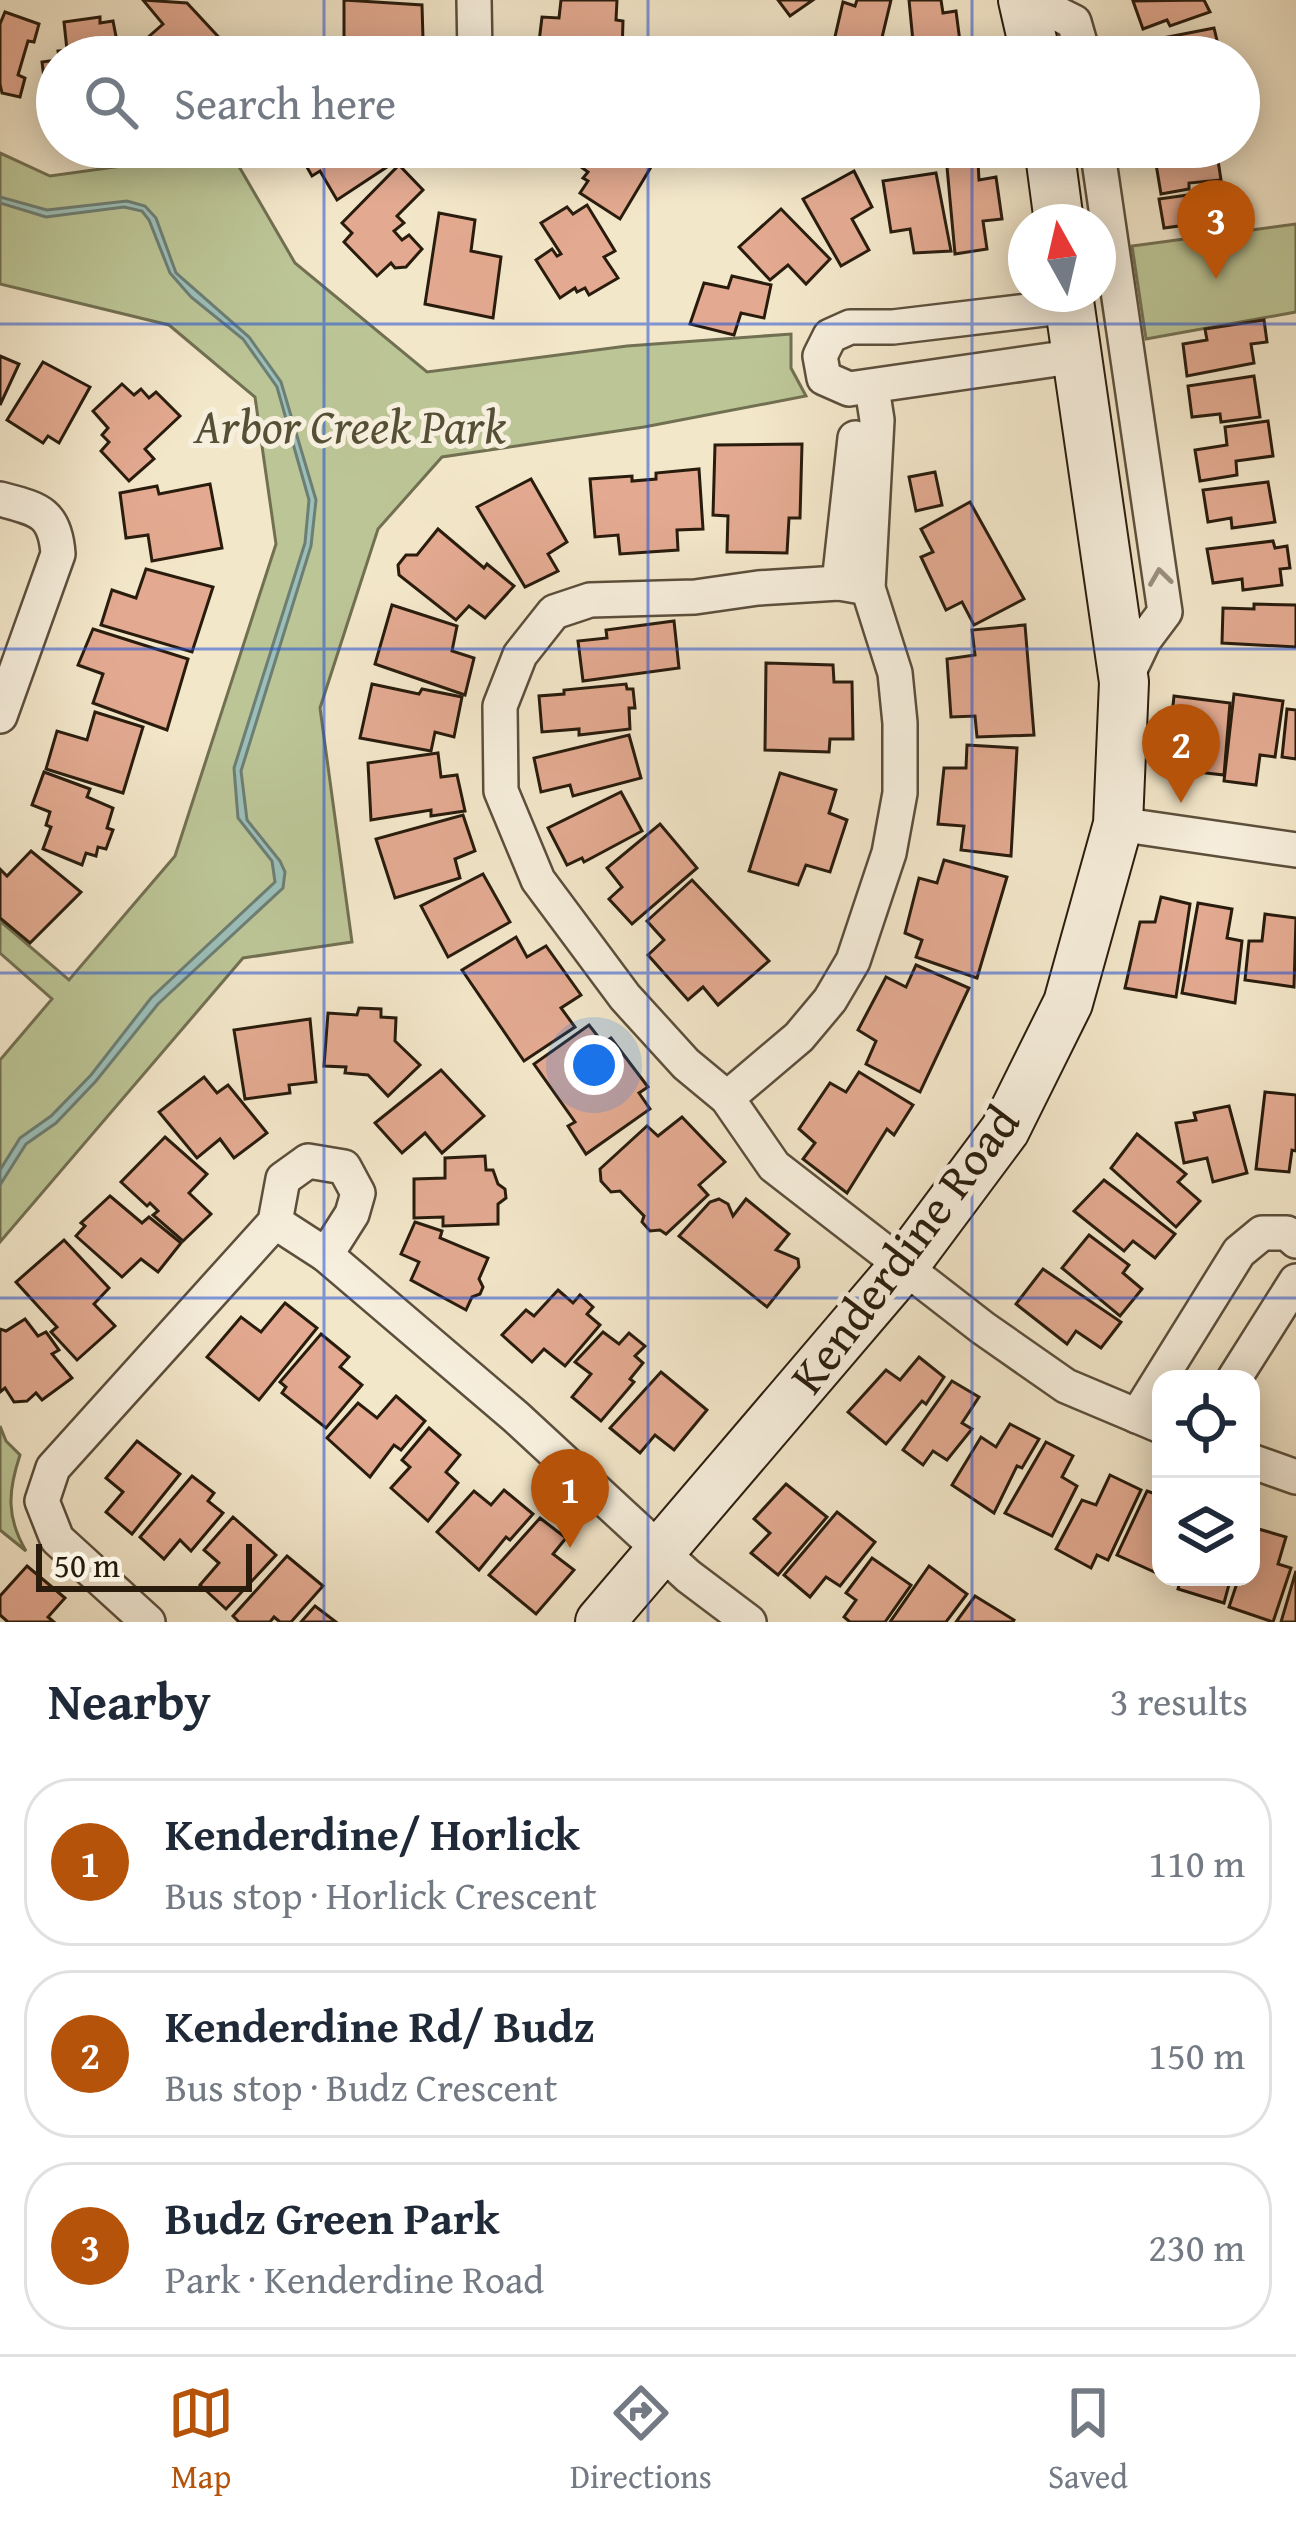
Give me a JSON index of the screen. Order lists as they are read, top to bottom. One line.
{"streets":{"street":["Kenderdine Road"]},"parks":["Arbor Creek Park"],"scale_bar":"50 m","north":"top","page":{"search":"Search here","pins":["3","2","1"],"scale":"50 m","heading":["Nearby","3 results"],"list":[{"mark":"1","name":"Kenderdine/ Horlick","note":"Bus stop · Horlick Crescent","value":"110 m"},{"mark":"2","name":"Kenderdine Rd/ Budz","note":"Bus stop · Budz Crescent","value":"150 m"},{"mark":"3","name":"Budz Green Park","note":"Park · Kenderdine Road","value":"230 m"}],"nav":["Map","Directions","Saved"]}}
